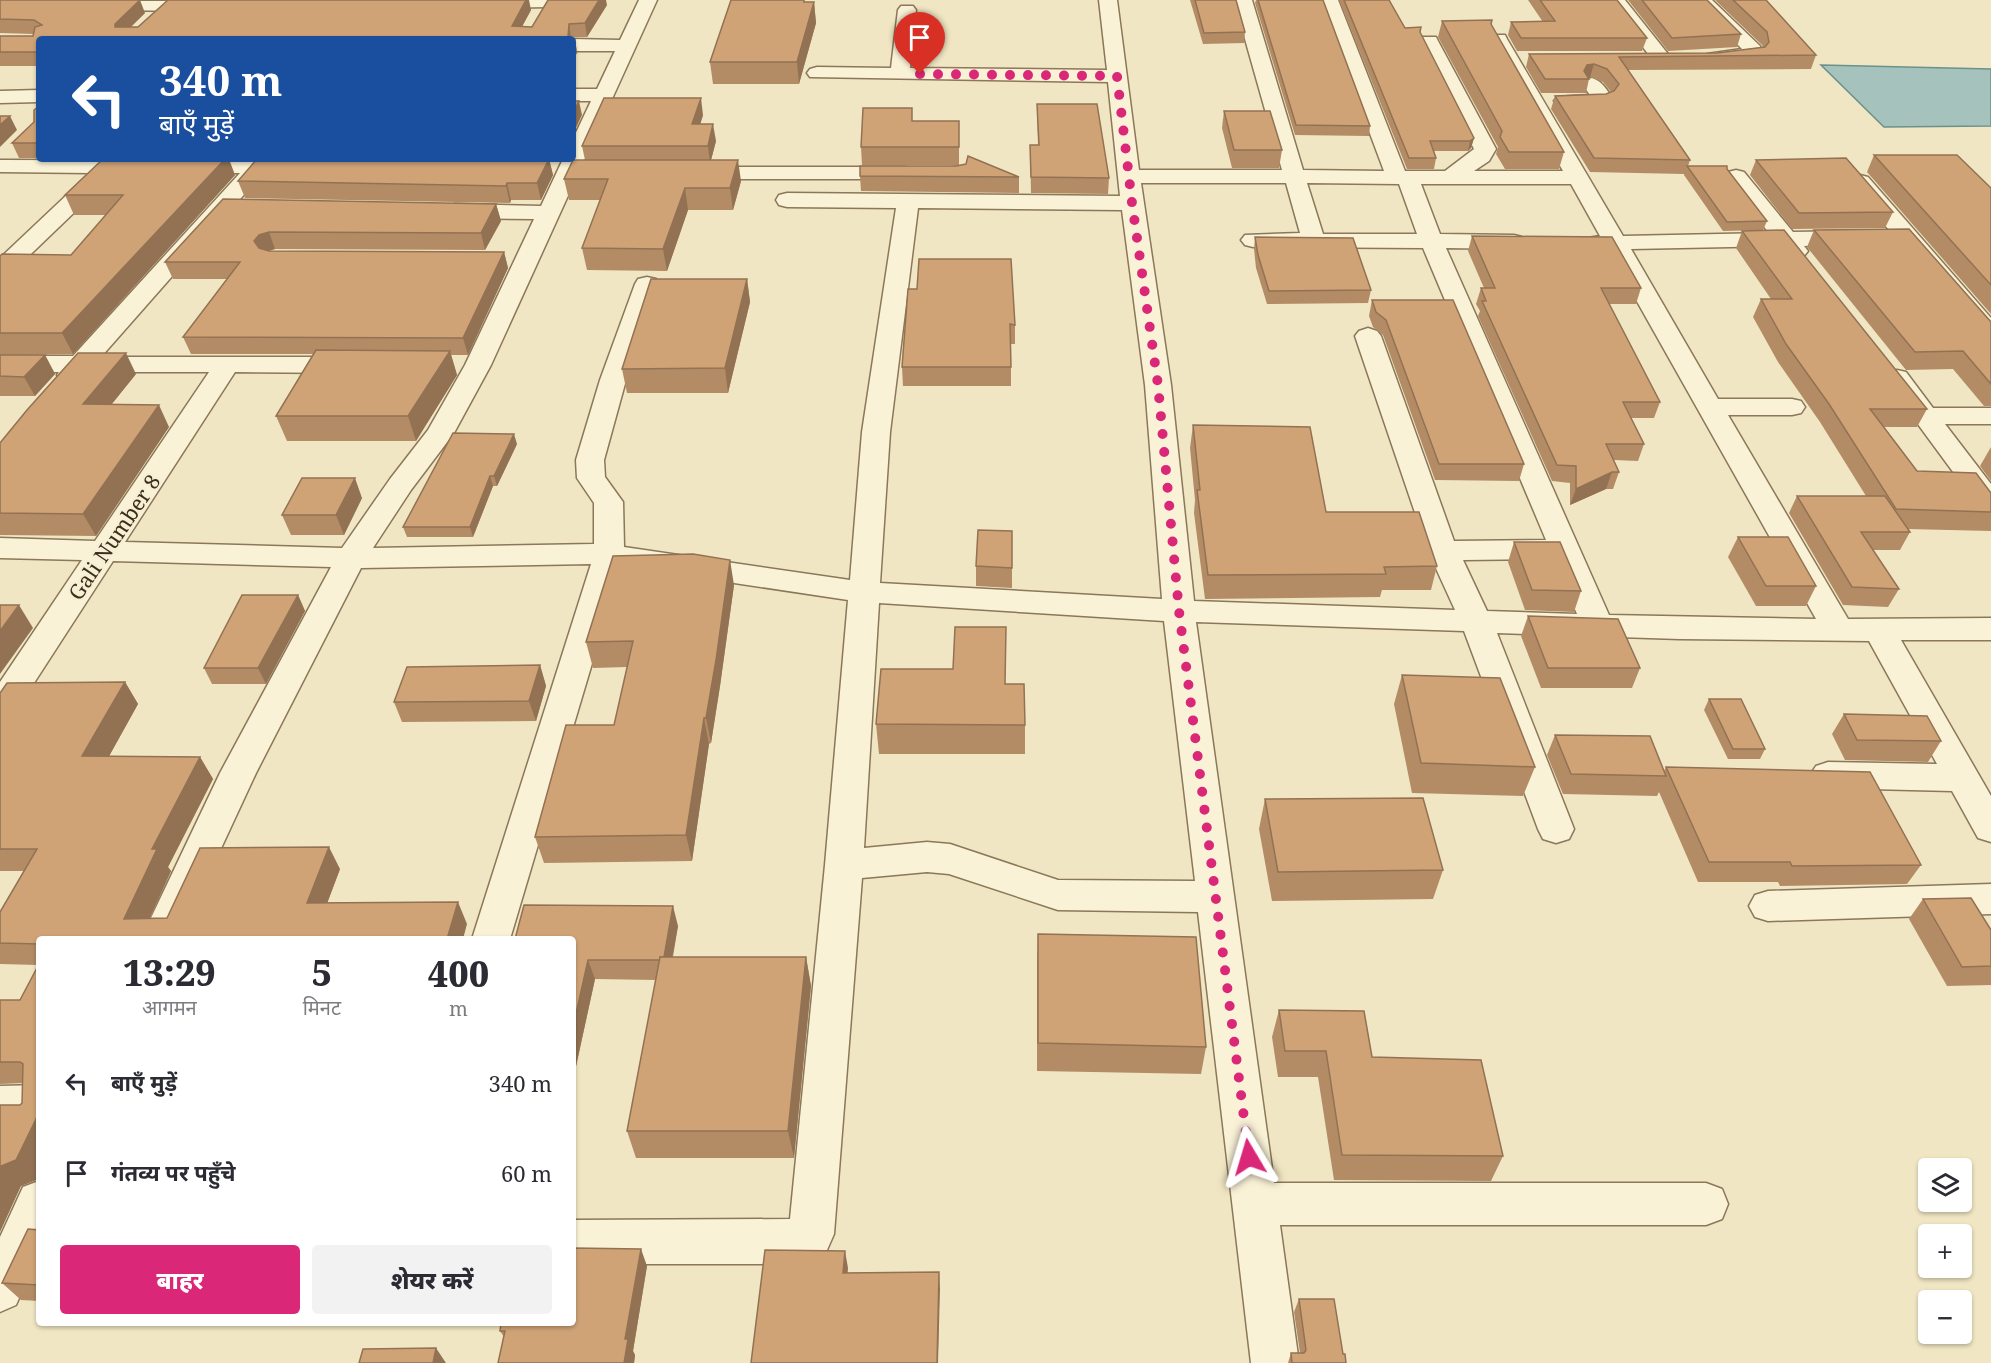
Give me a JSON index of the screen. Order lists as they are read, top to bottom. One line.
{"streets":{"street":["Gali Number 8"]},"page":{"turn":["340 m","बाएँ मुड़ें"],"eta":["13:29","आगमन","5","मिनट","400","m"],"list":[{"name":"बाएँ मुड़ें","value":"340 m"},{"name":"गंतव्य पर पहुँचे","value":"60 m"}],"map_buttons":["+","−"],"buttons":["बाहर","शेयर करें"]}}
